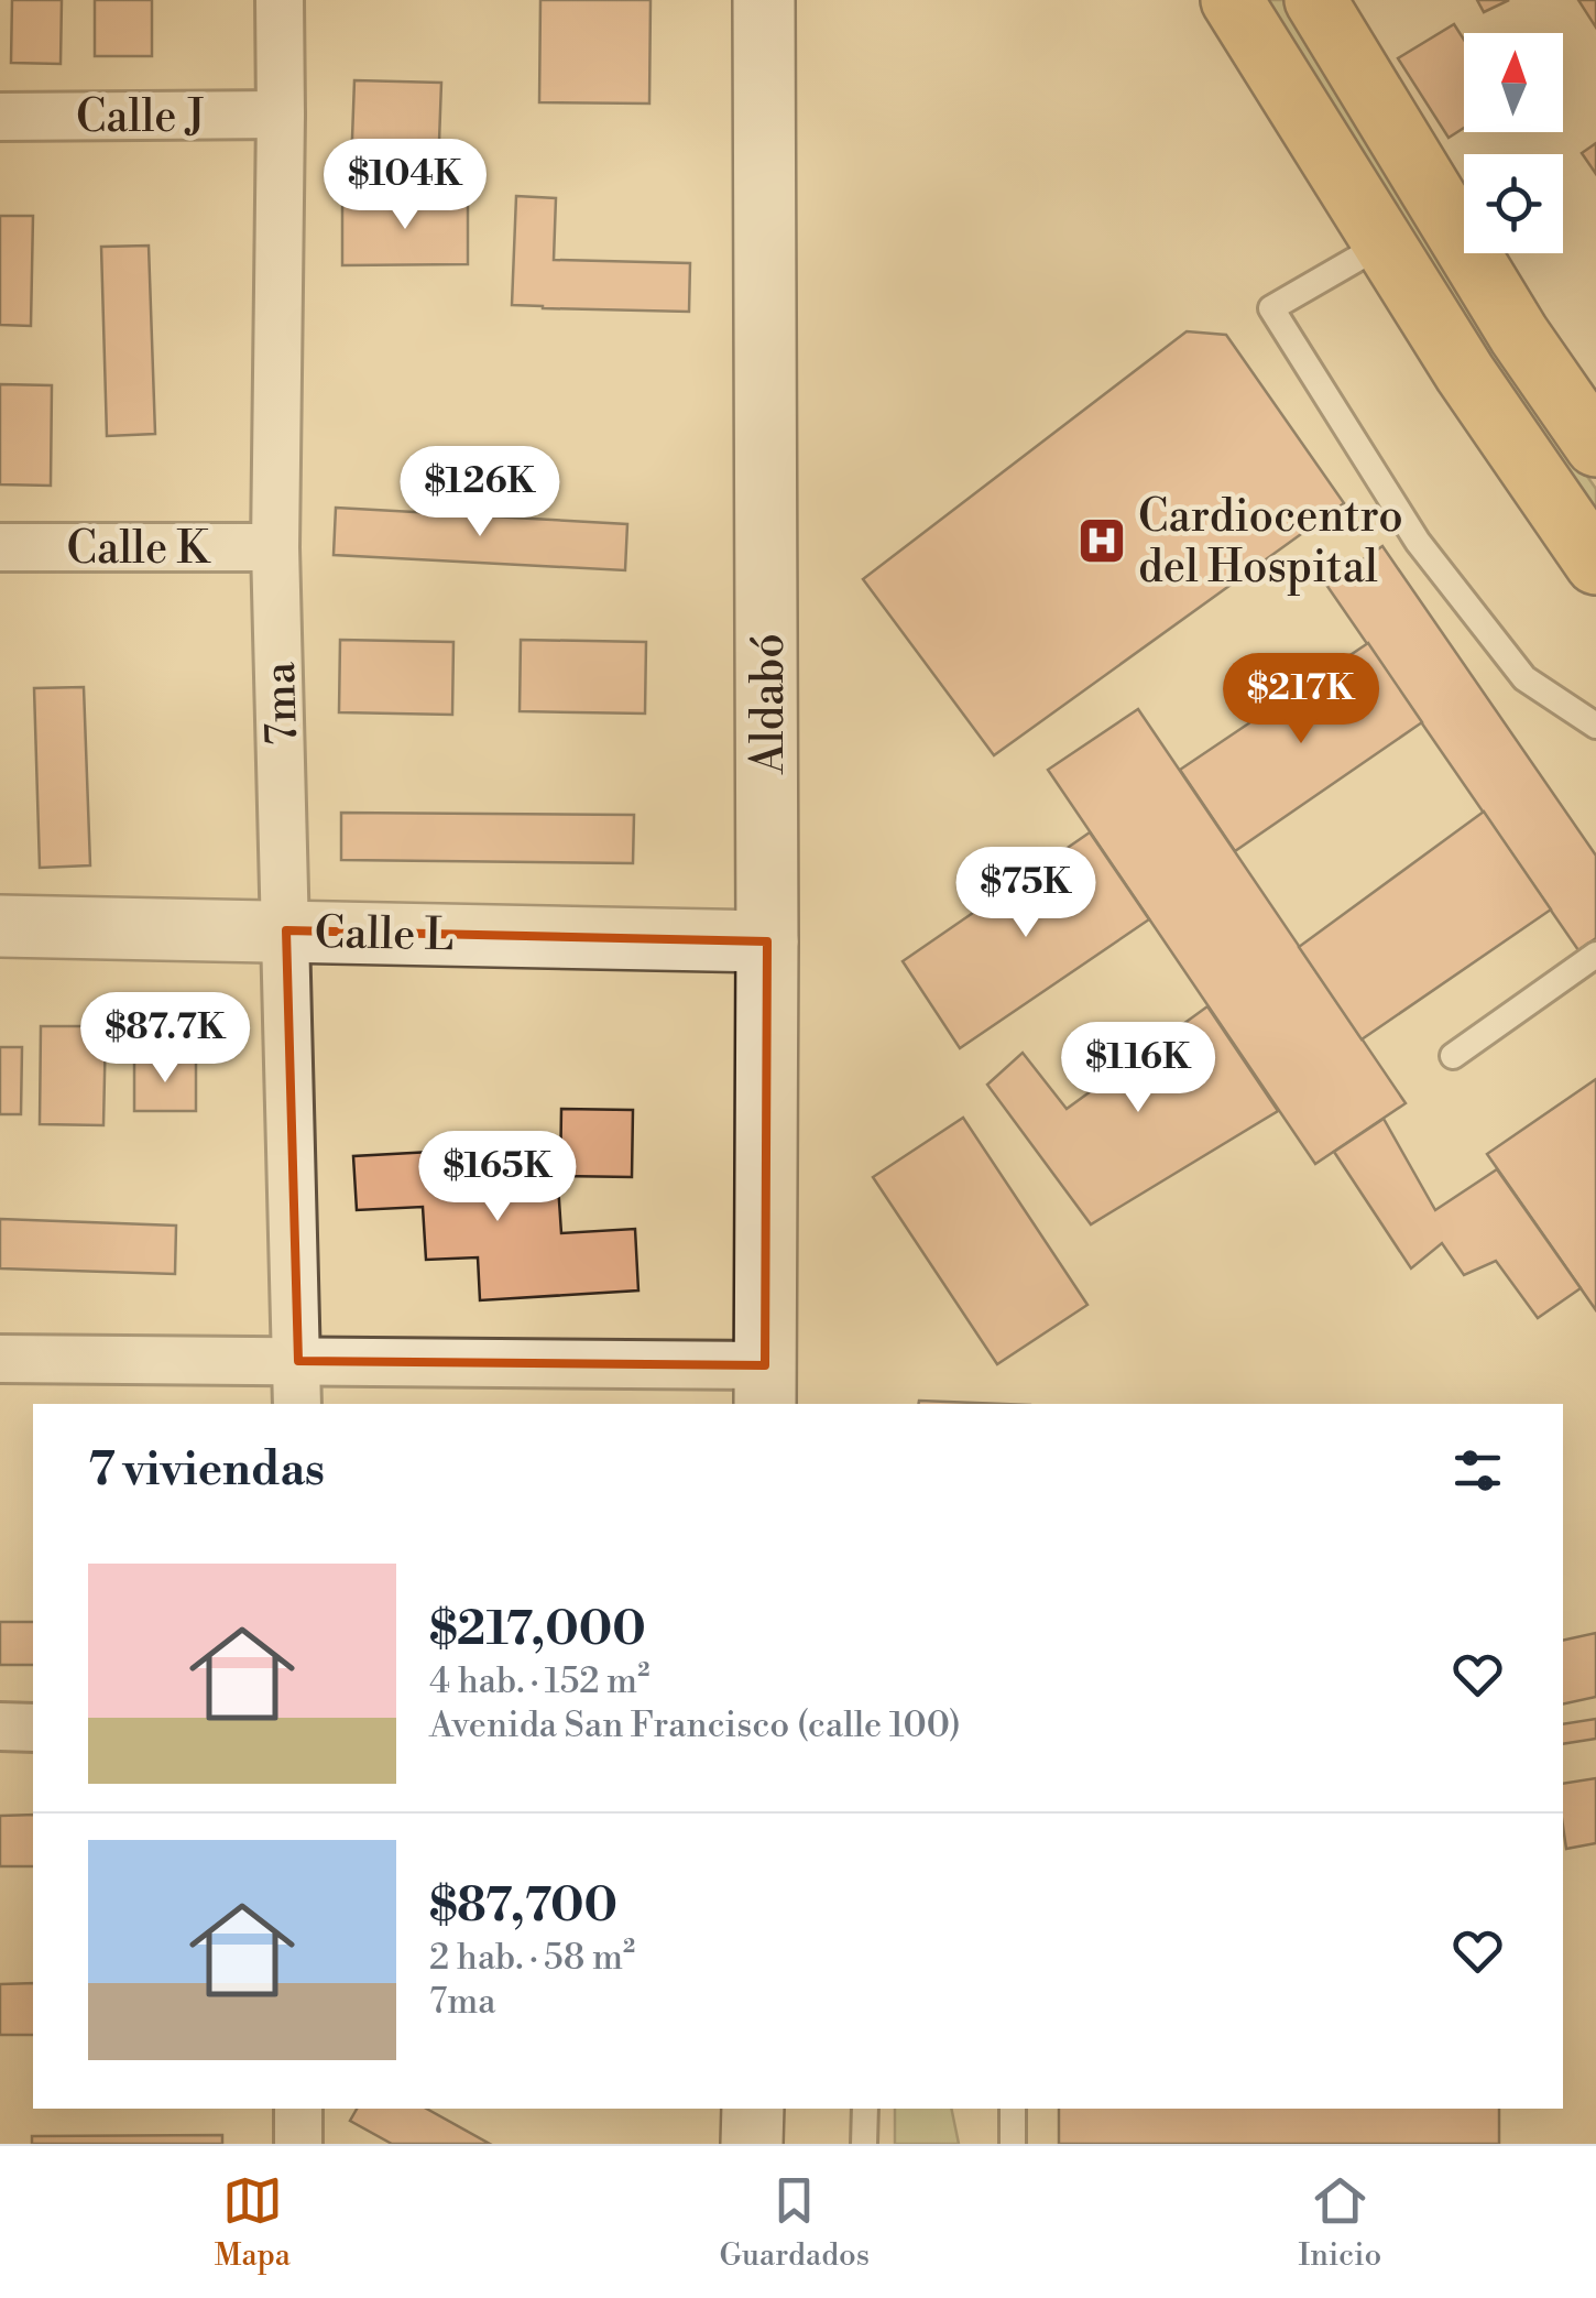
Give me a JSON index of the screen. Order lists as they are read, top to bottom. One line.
{"streets":{"main road":["Aldabó","Calle L"],"street":["Calle J","Calle K","7ma"]},"crossings":[["Calle J","7ma"],["Calle K","7ma"],["7ma","Calle L"],["Aldabó","Calle L"]],"places":{"hospital":["Cardiocentro del Hospital"]},"north":"top","page":{"price":["$104K","$126K","$217K","$75K","$87.7K","$116K","$165K"],"heading":"7 viviendas","list":[{"name":"$217,000","note":"4 hab. · 152 m² · Avenida San Francisco (calle 100)"},{"name":"$87,700","note":"2 hab. · 58 m² · 7ma"}],"tabs":["Mapa","Guardados","Inicio"]}}
